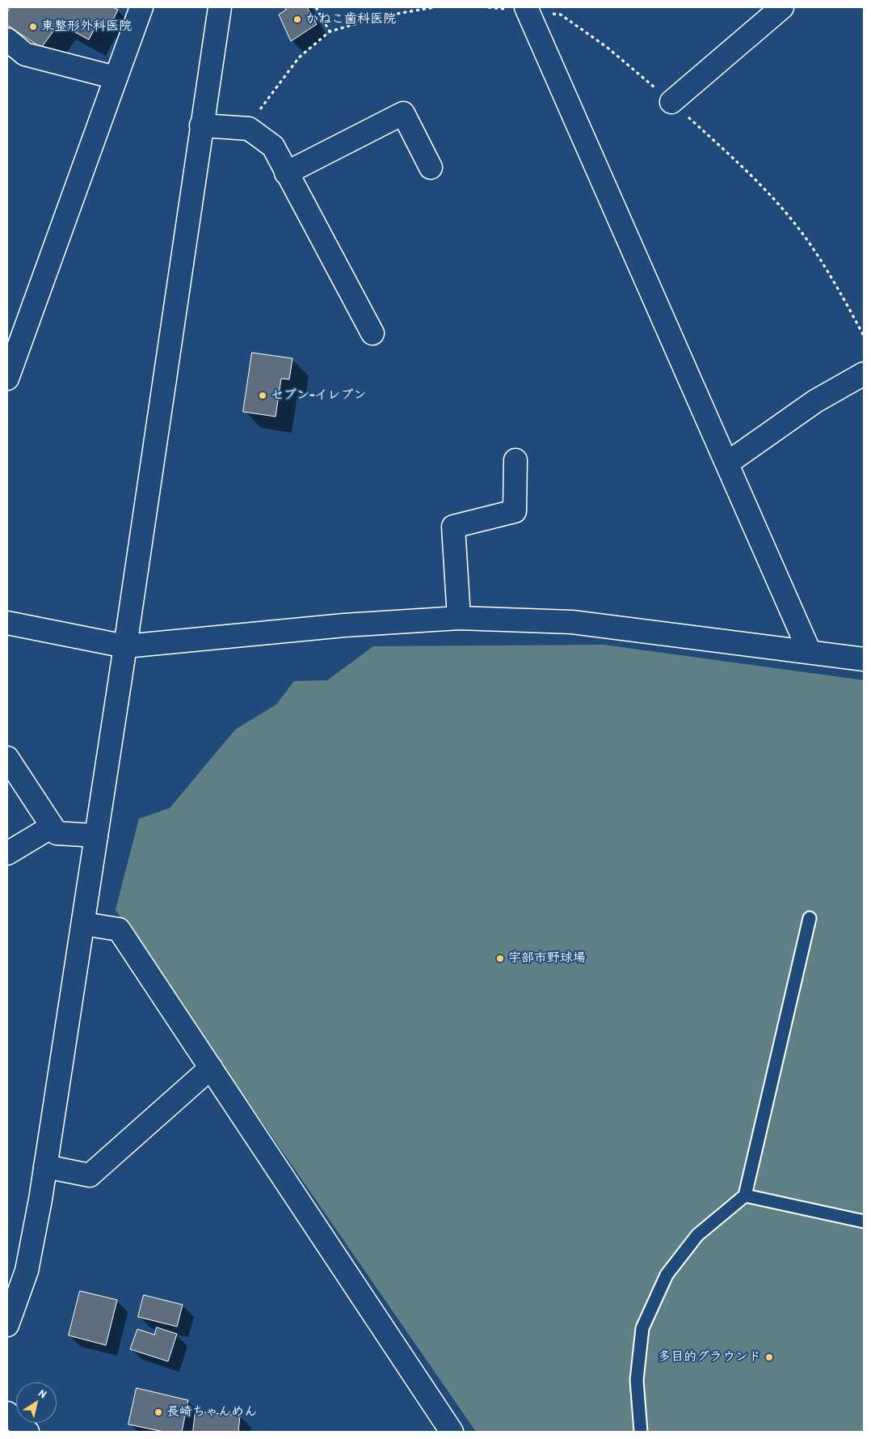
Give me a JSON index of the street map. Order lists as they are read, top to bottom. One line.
{"places":["かねこ歯科医院","東整形外科医院","セブン-イレブン","宇部市野球場","多目的グラウンド","長崎ちゃんめん"],"north":"top right"}
